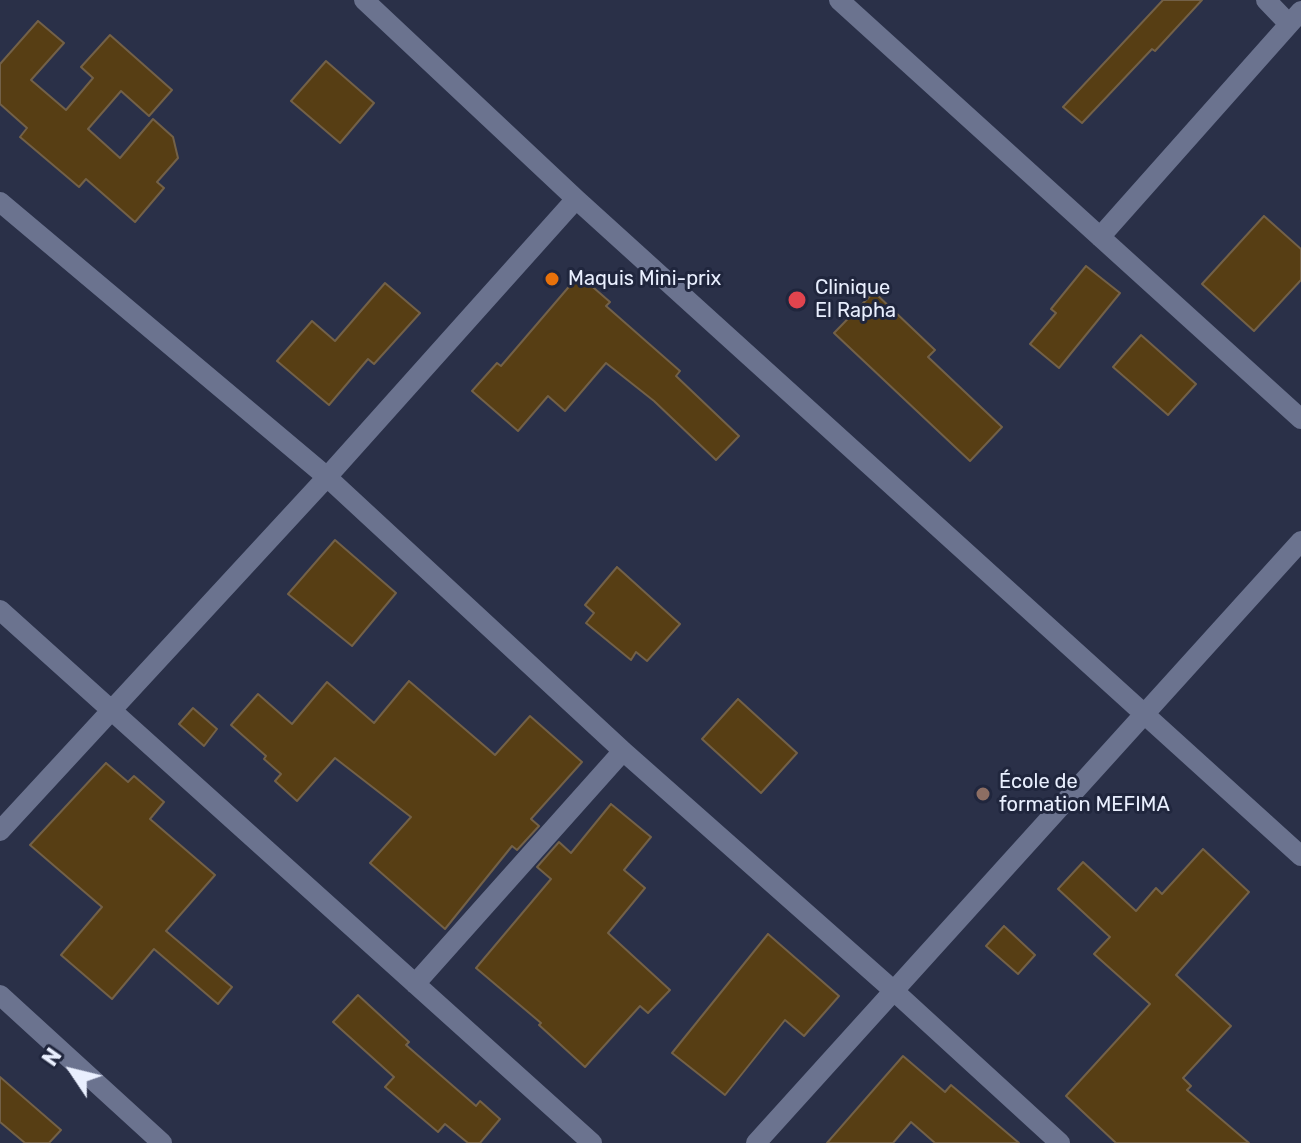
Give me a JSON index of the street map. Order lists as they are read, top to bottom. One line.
{"places":["Maquis Mini-prix","Clinique El Rapha","École de formation MEFIMA"],"north":"top left"}
